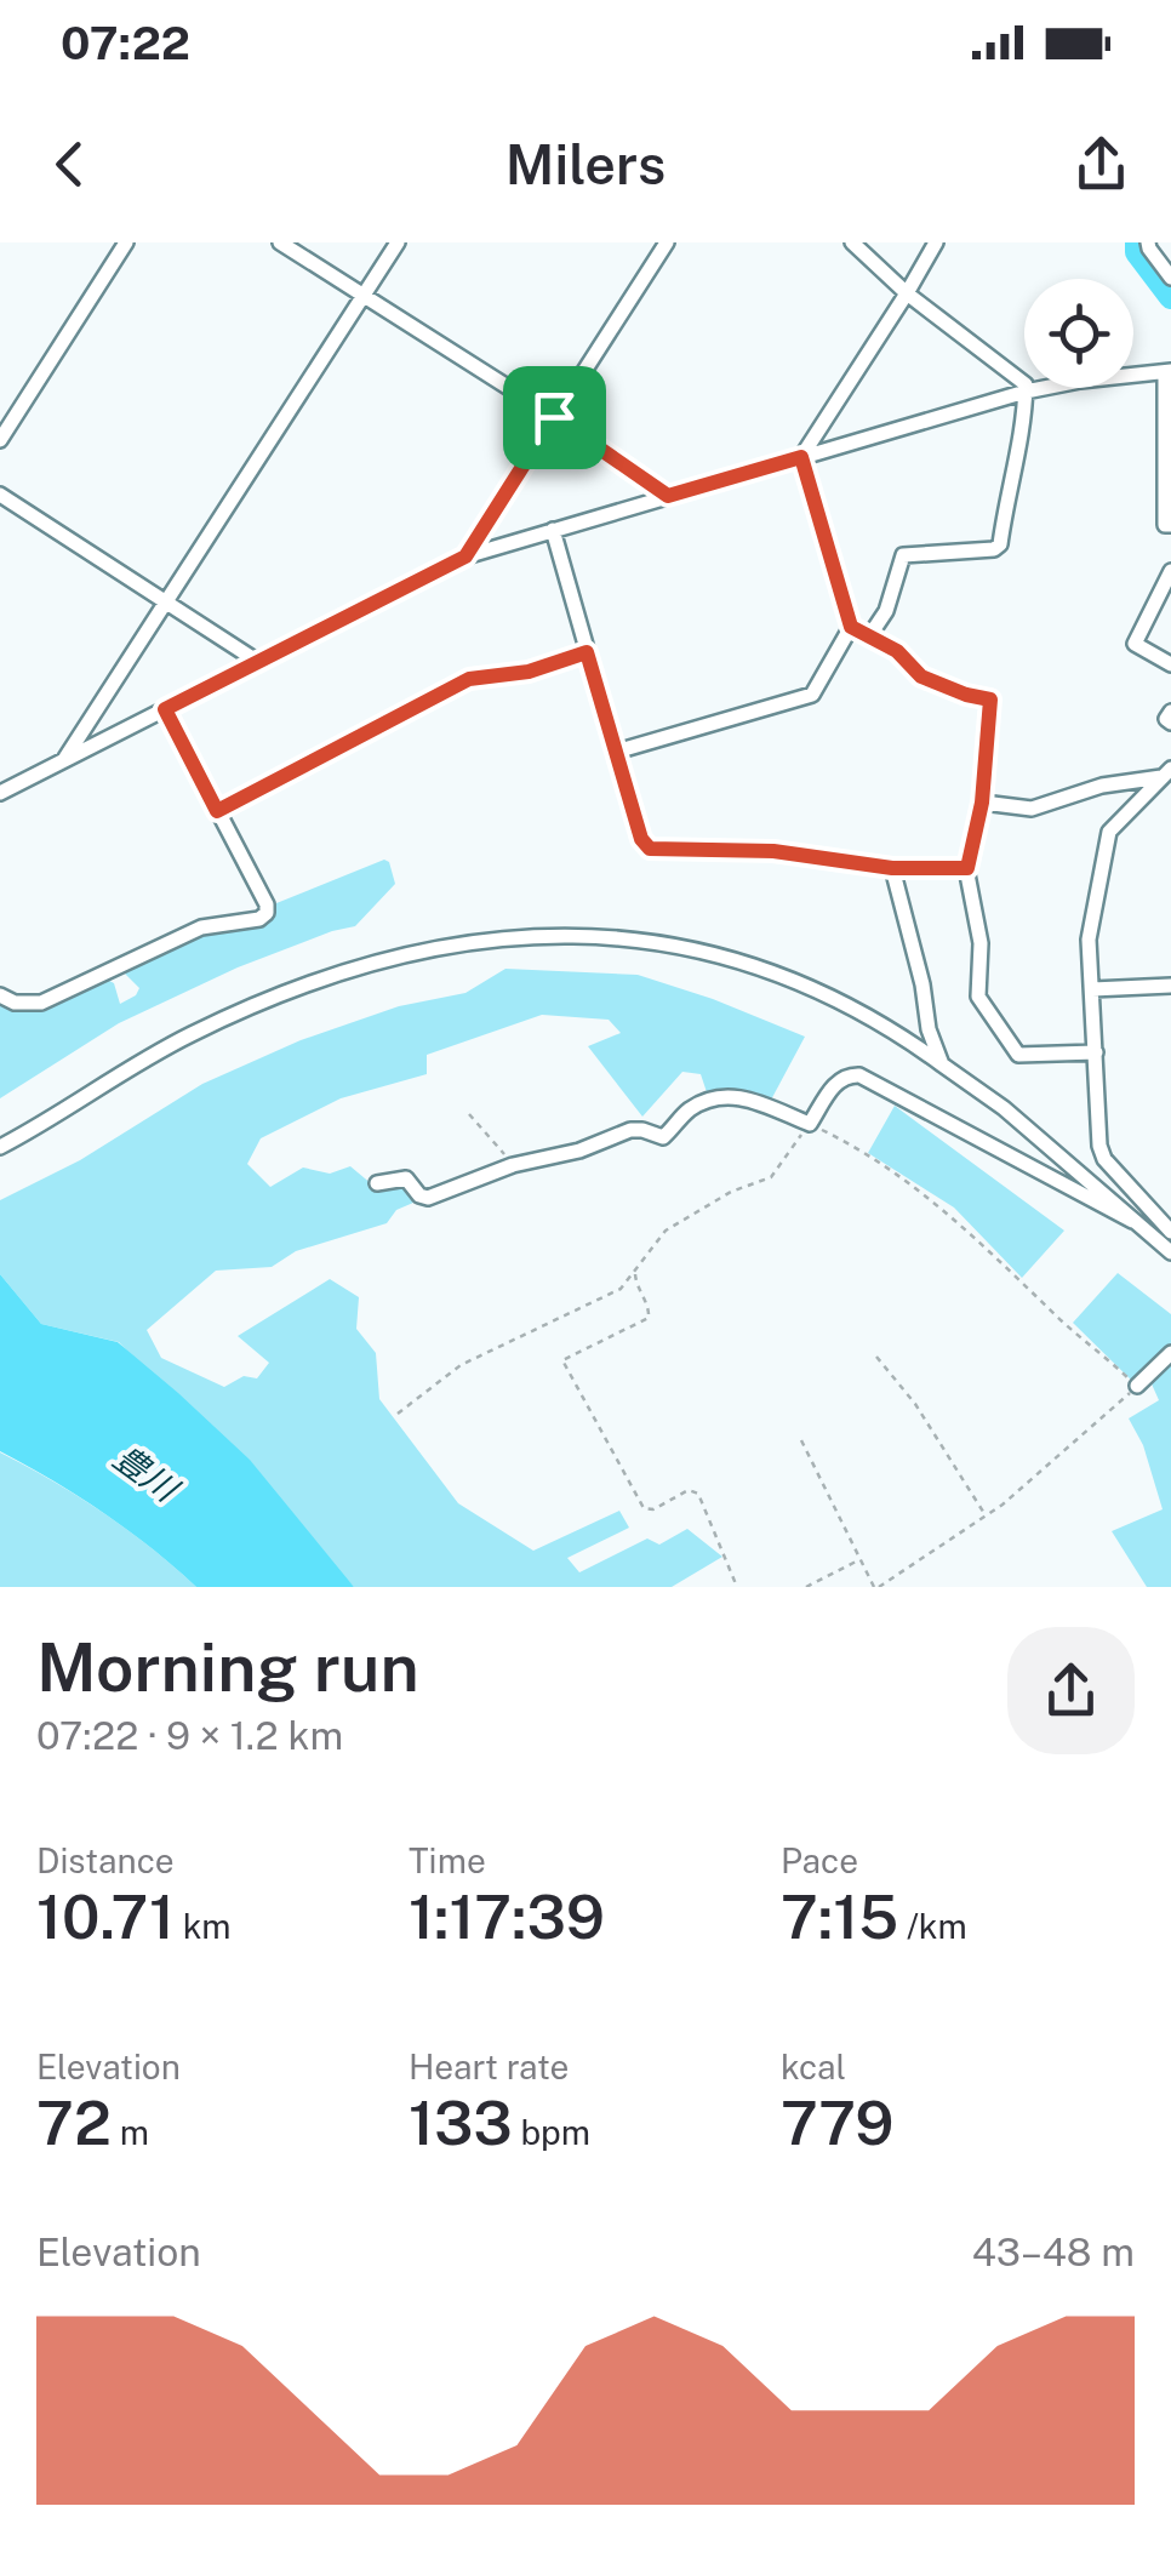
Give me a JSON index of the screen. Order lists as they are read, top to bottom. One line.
{"water":["豊川"],"page":{"status":"07:22","header":"Milers","heading":["Morning run","07:22 · 9 × 1.2 km"],"stats":[["Distance","10.71 km"],["Time","1:17:39"],["Pace","7:15 /km"],["Elevation","72 m"],["Heart rate","133 bpm"],["kcal","779"]],"chart":["Elevation","43–48 m"]}}
